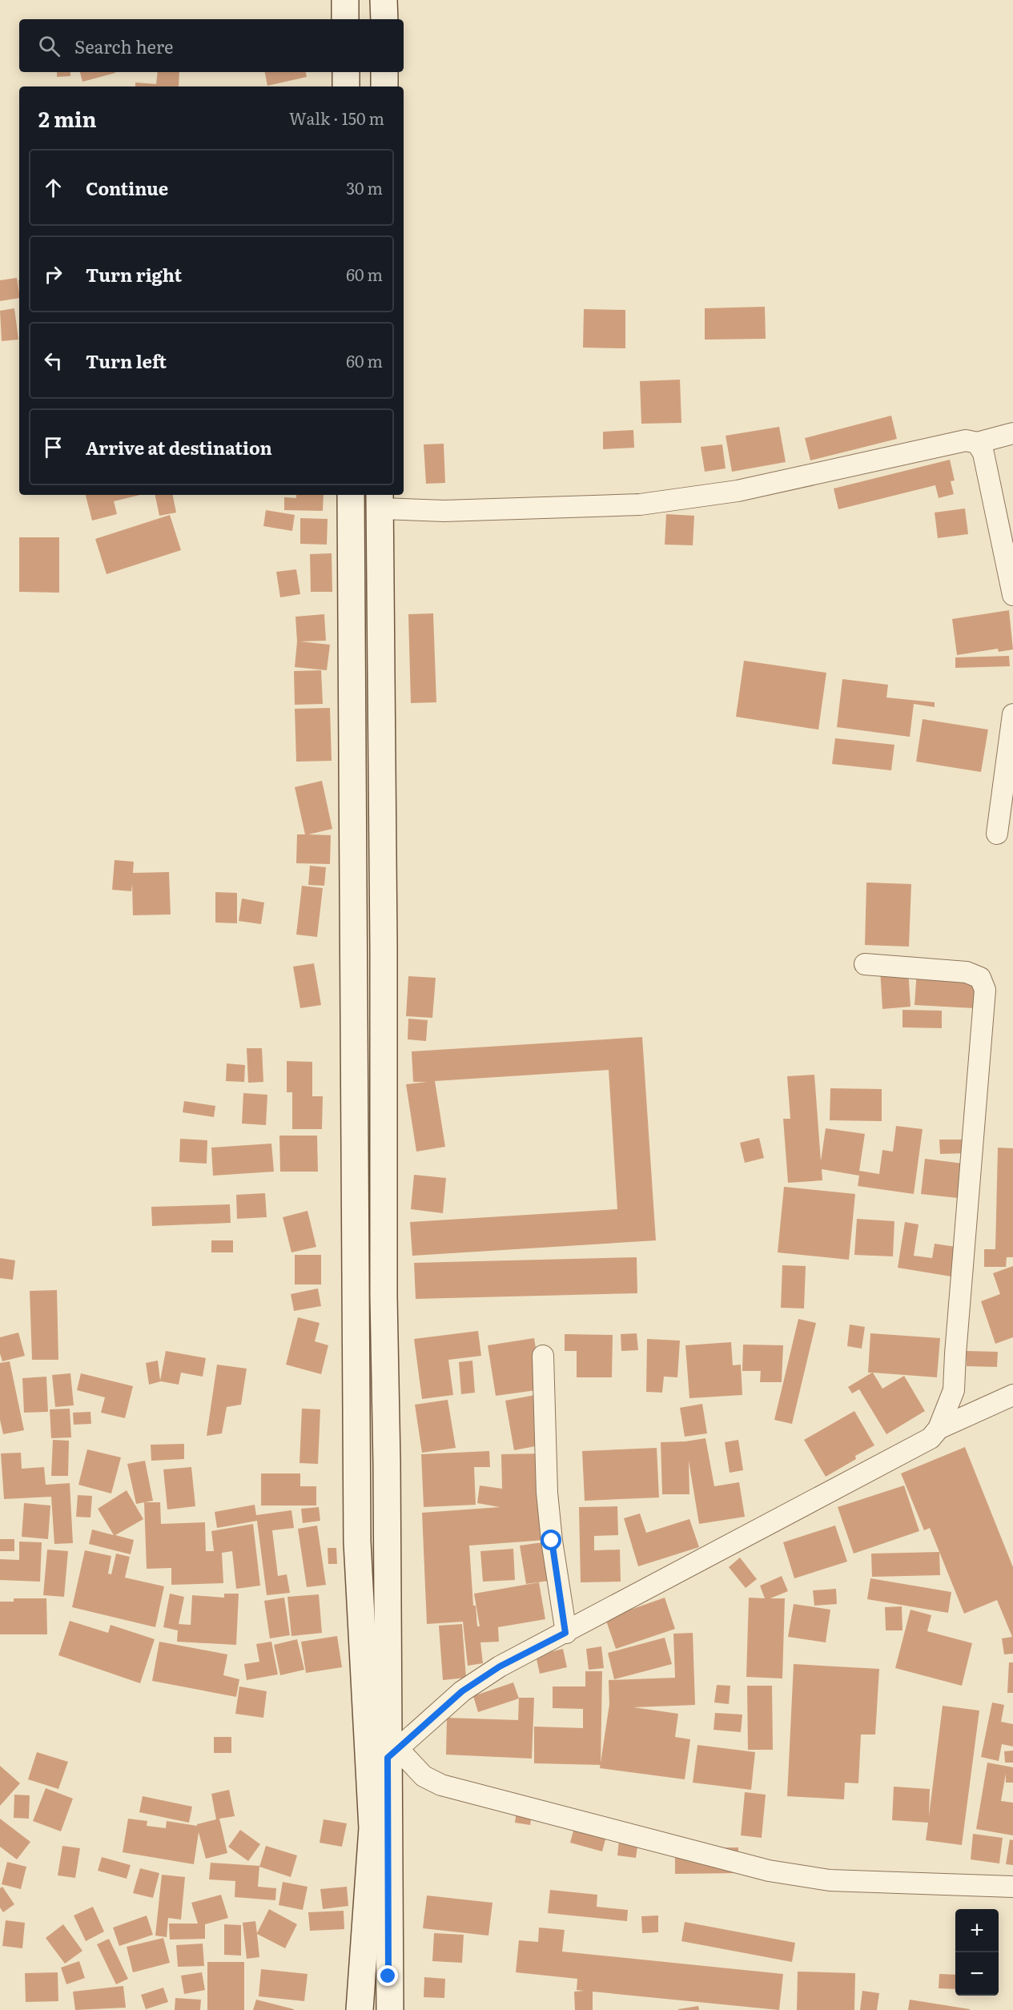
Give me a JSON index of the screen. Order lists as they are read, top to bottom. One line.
{"page":{"search":"Search here","heading":["2 min","Walk · 150 m"],"list":[["Continue","30 m"],["Turn right","60 m"],["Turn left","60 m"],"Arrive at destination"],"map_buttons":["+","−"]}}
